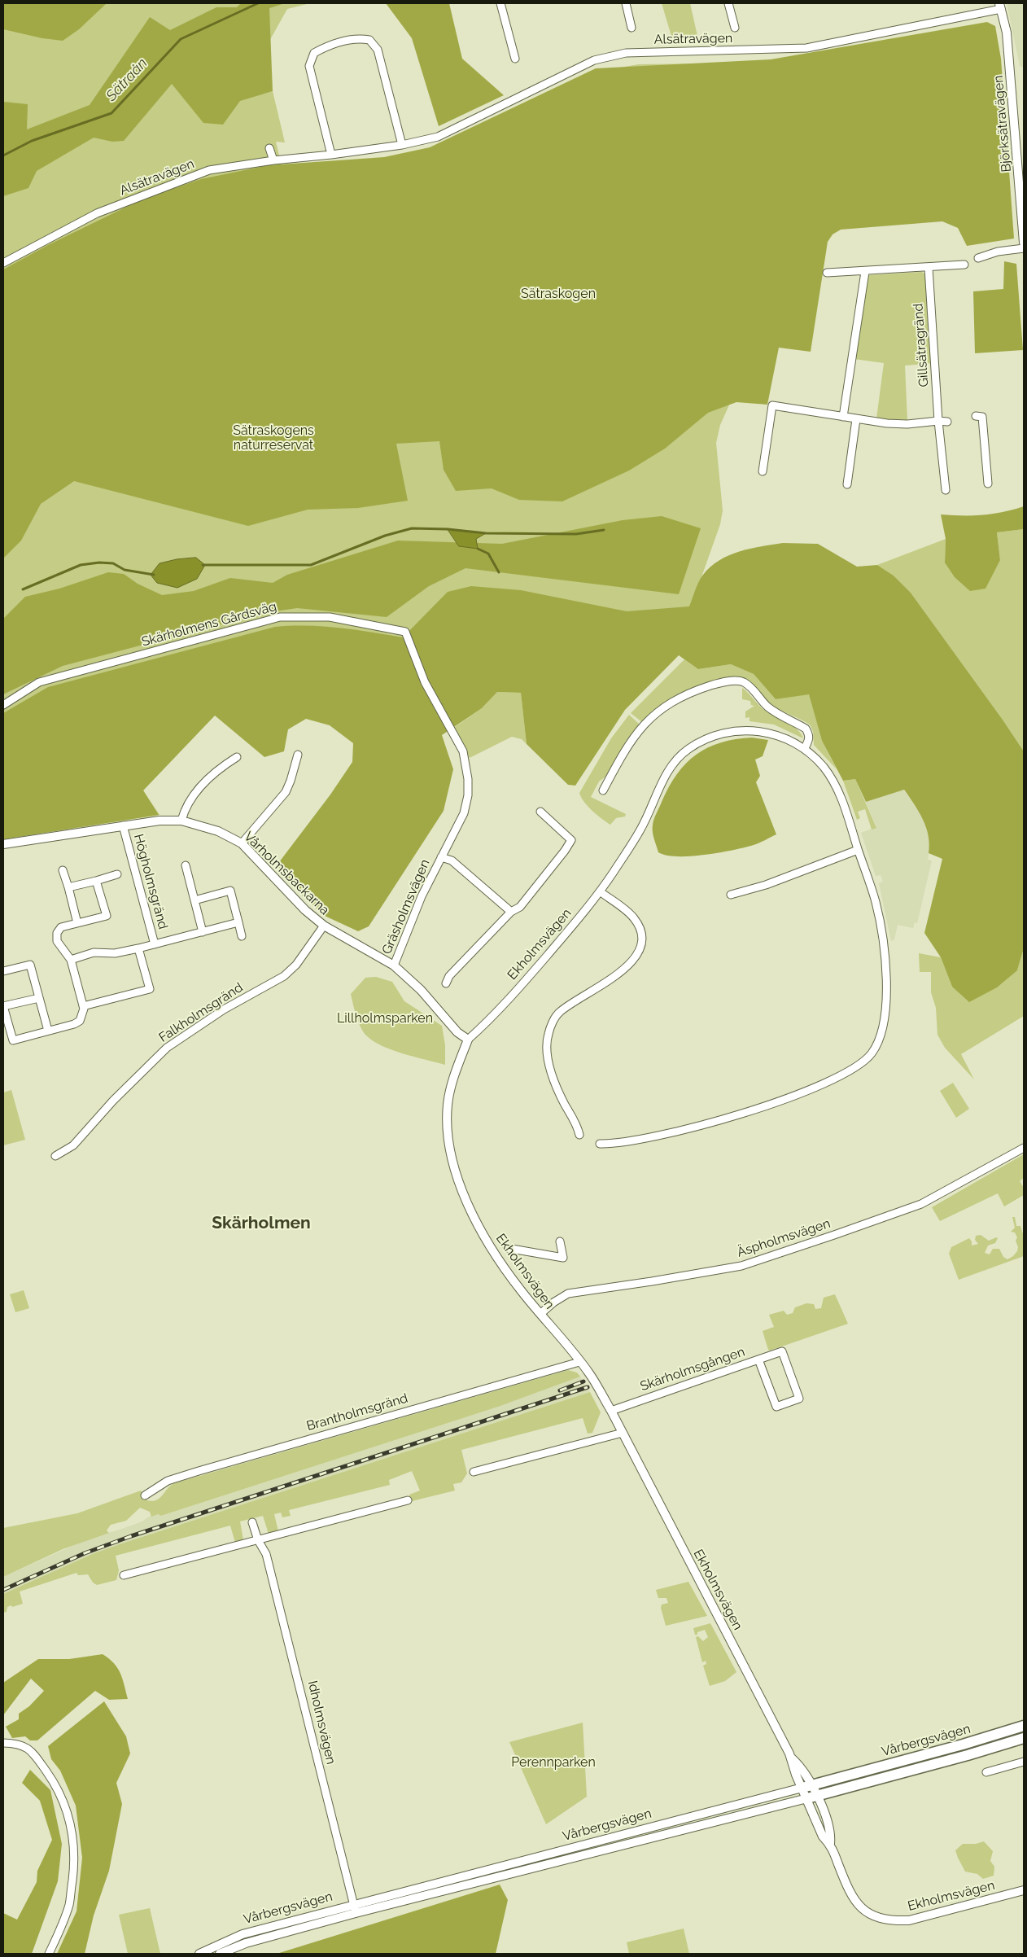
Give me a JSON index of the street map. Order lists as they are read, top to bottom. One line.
{"streets":{"main road":["Vårbergsvägen"],"street":["Alsätravägen","Björksätravägen","Gillsätragränd","Skärholmens Gårdsväg","Vårholmsbackarna","Högholmsgränd","Gräsholmsvägen","Ekholmsvägen","Falkholmsgränd","Äspholmsvägen","Skärholmsgången","Brantholmsgränd","Idholmsvägen"]},"crossings":[["Alsätravägen","Björksätravägen"],["Skärholmens Gårdsväg","Gräsholmsvägen"],["Vårholmsbackarna","Högholmsgränd"],["Vårholmsbackarna","Gräsholmsvägen"],["Vårholmsbackarna","Ekholmsvägen"],["Vårholmsbackarna","Falkholmsgränd"],["Ekholmsvägen","Äspholmsvägen"],["Ekholmsvägen","Skärholmsgången"],["Ekholmsvägen","Brantholmsgränd"],["Ekholmsvägen","Vårbergsvägen"],["Idholmsvägen","Vårbergsvägen"]],"districts":["Skärholmen"],"water":["Sätraån"],"parks":["Sätraskogen","Sätraskogens naturreservat","Lillholmsparken","Perennparken"]}
